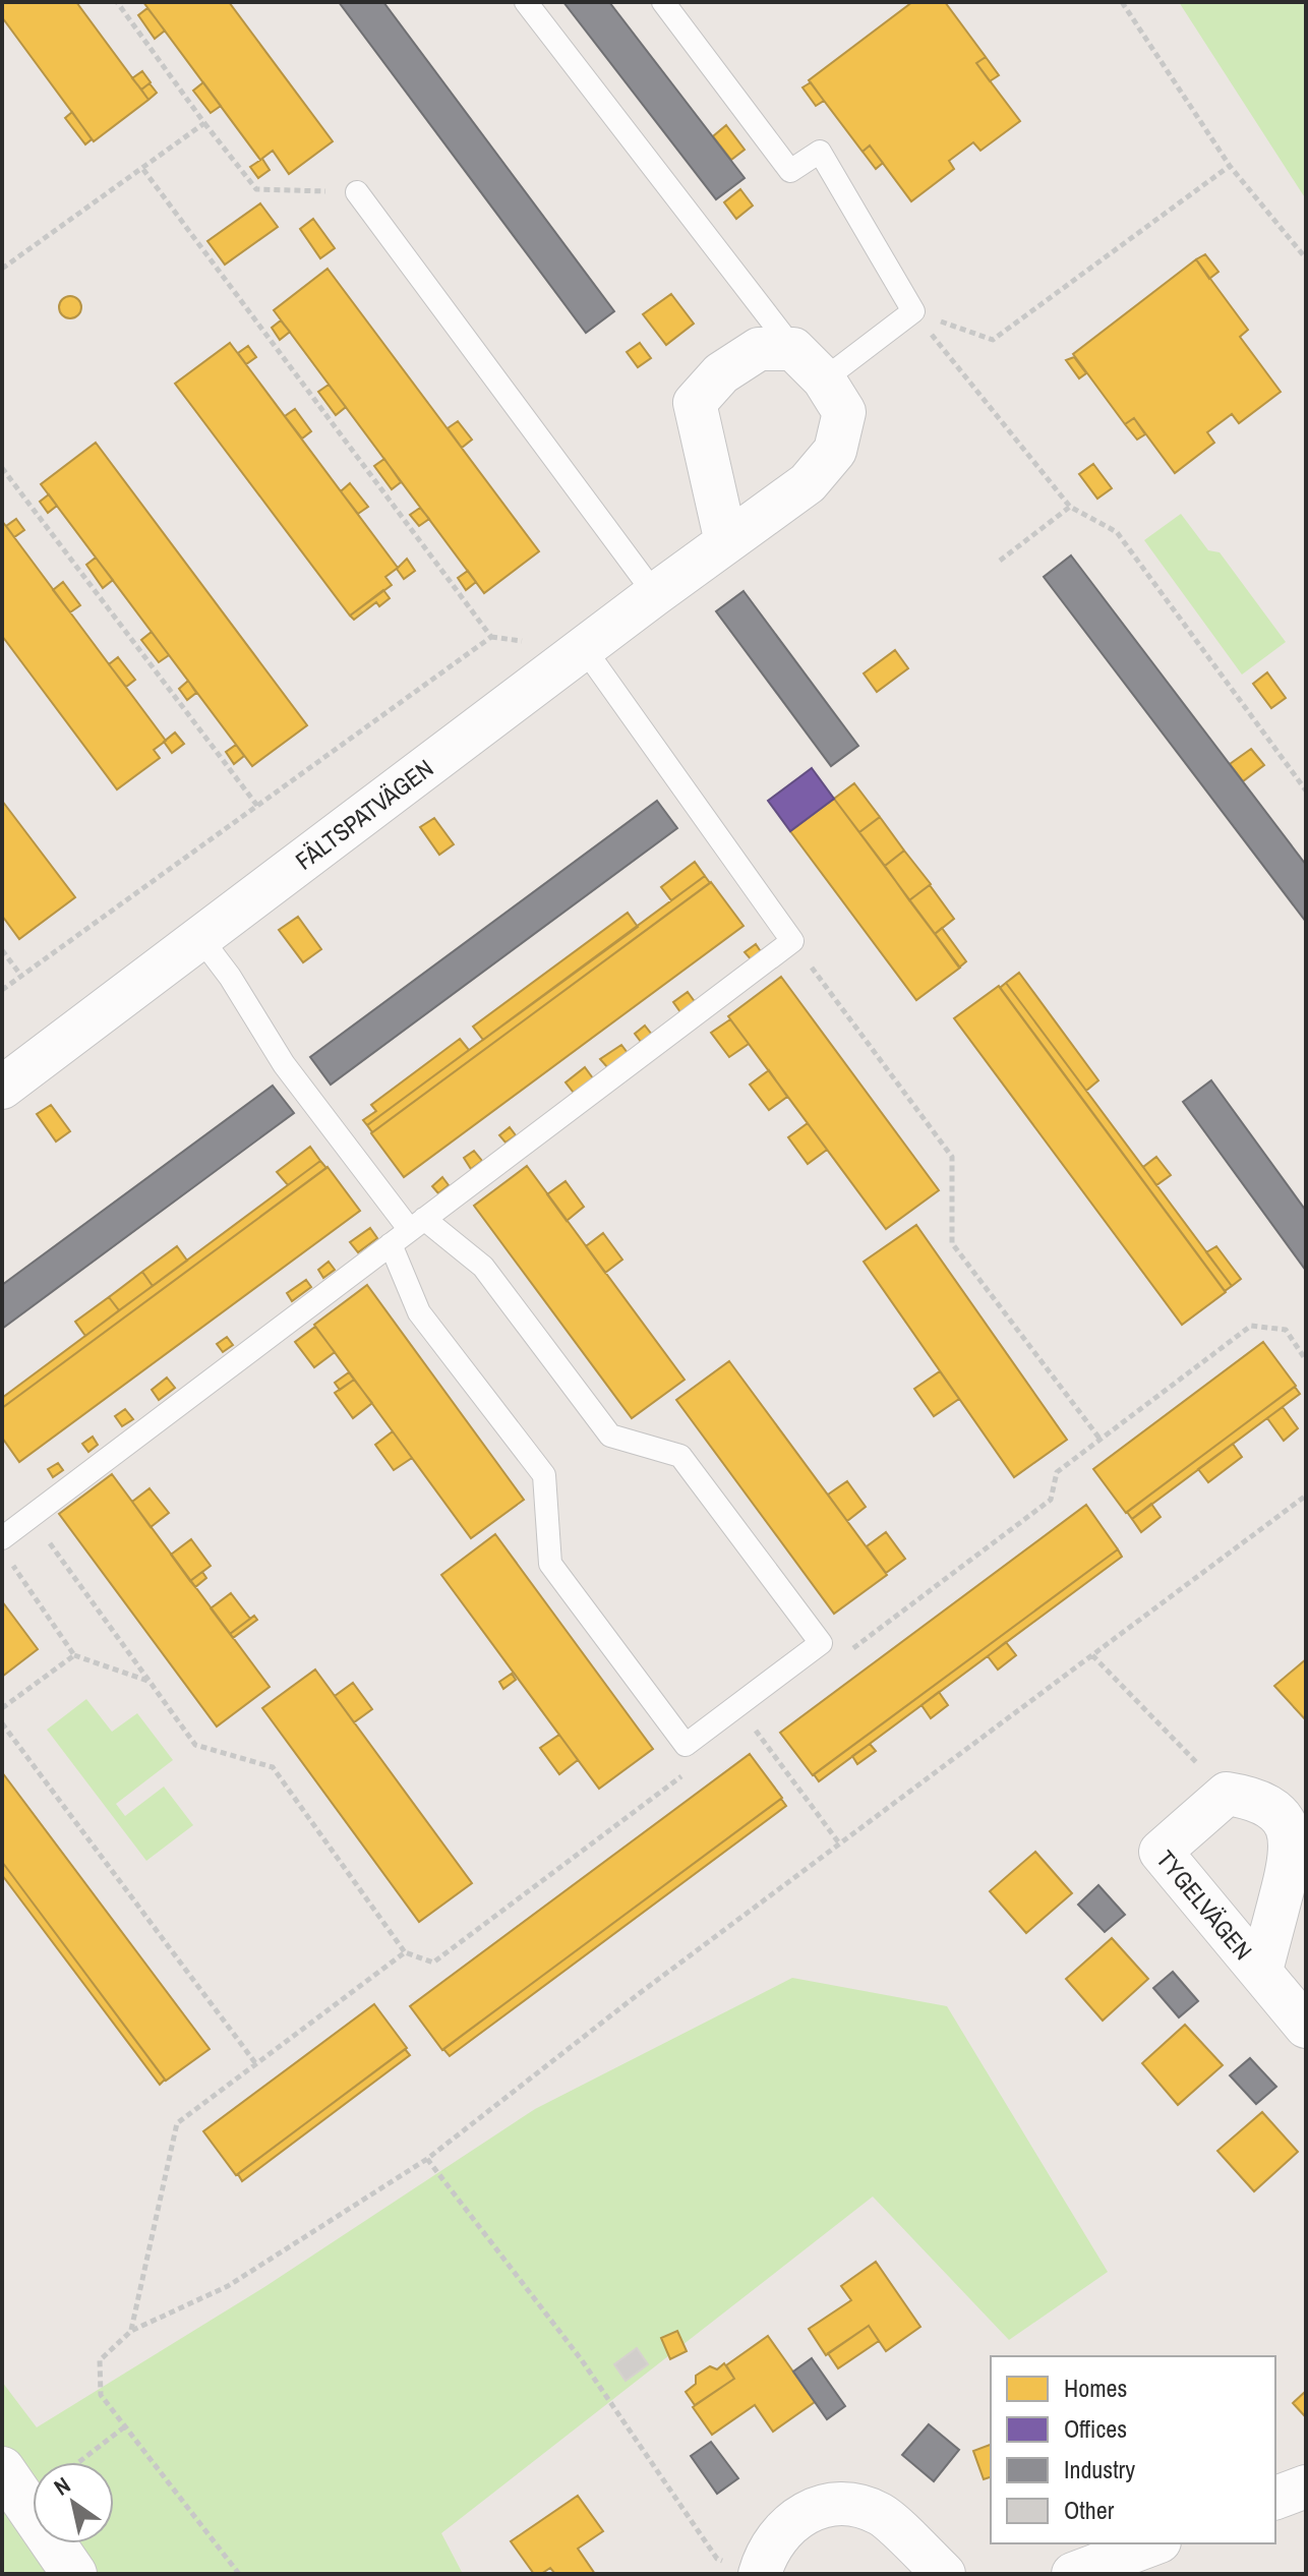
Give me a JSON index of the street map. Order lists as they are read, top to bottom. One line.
{"streets":{"street":["FÄLTSPATVÄGEN","TYGELVÄGEN"]},"legend":["Homes","Offices","Industry","Other"],"north":"top left"}
